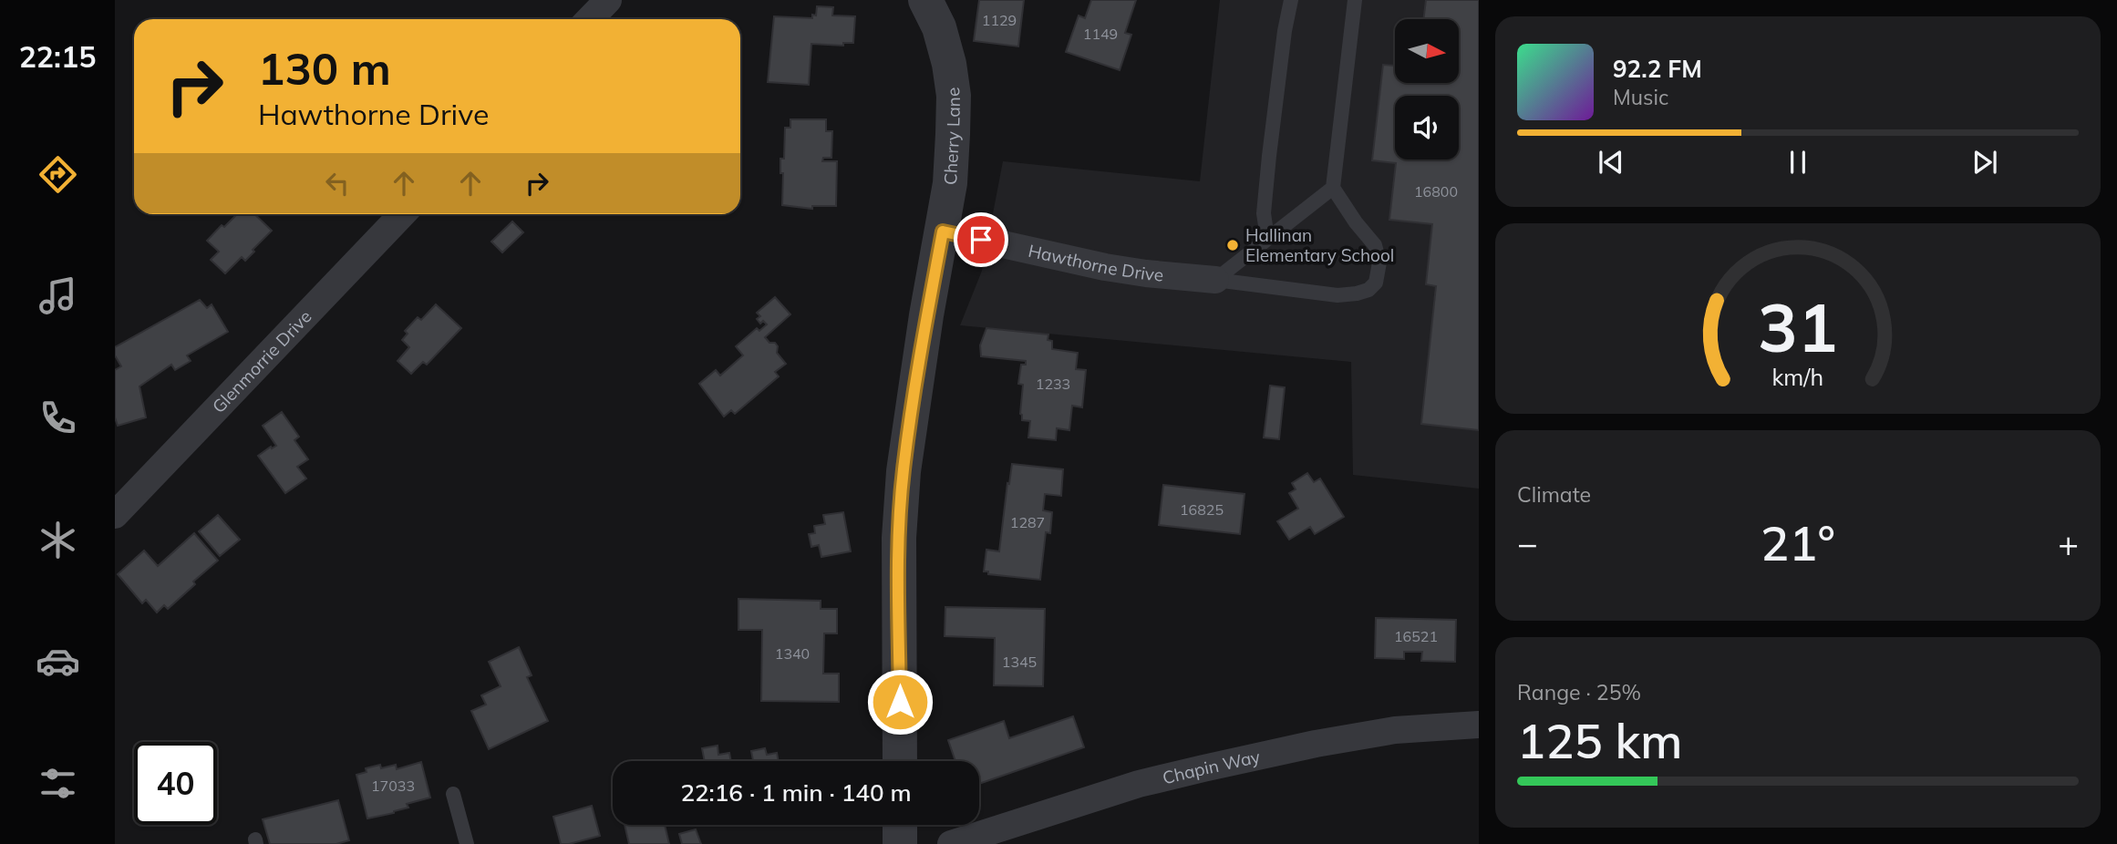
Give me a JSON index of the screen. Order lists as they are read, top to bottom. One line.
{"streets":{"street":["Cherry Lane","Hawthorne Drive","Glenmorrie Drive","Chapin Way"]},"crossings":[["Cherry Lane","Hawthorne Drive"]],"places":["Hallinan Elementary School"],"house_numbers":["1129","1149","16800","1233","16825","1287","16521","1340","1345","17033"],"north":"right","page":{"tabs":"22:15","turn":["130 m","Hawthorne Drive"],"song":["92.2 FM","Music"],"tile":["Climate",["Range · 25%","125 km"]],"heat":["−","21°","+"],"limit":"40","trip":"22:16 · 1 min · 140 m","gauge":["31","km/h"]}}
